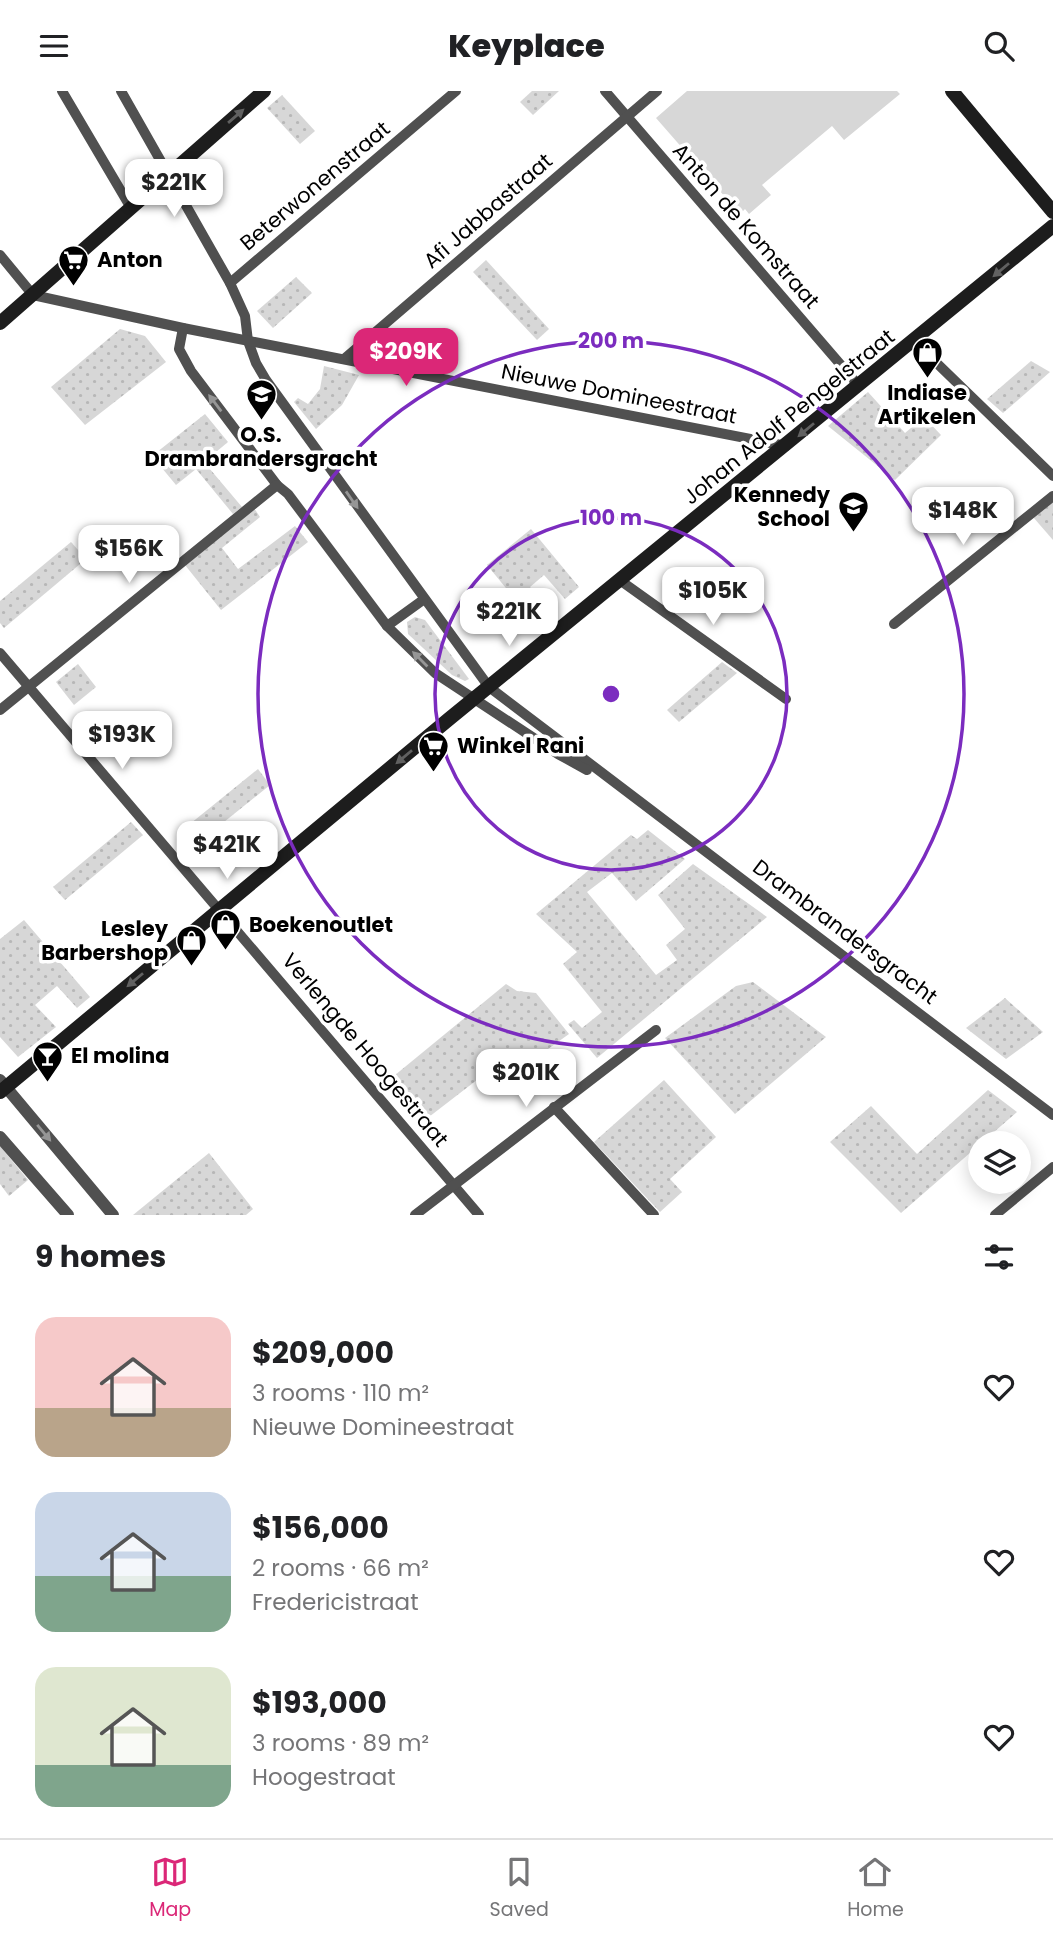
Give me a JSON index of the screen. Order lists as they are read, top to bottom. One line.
{"streets":{"main road":["Johan Adolf Pengelstraat"],"street":["Beterwonenstraat","Afi Jabbastraat","Anton de Komstraat","Nieuwe Domineestraat","Drambrandersgracht","Verlengde Hoogestraat"]},"crossings":[["Beterwonenstraat","Drambrandersgracht"],["Afi Jabbastraat","Anton de Komstraat"],["Afi Jabbastraat","Nieuwe Domineestraat"],["Anton de Komstraat","Johan Adolf Pengelstraat"],["Nieuwe Domineestraat","Johan Adolf Pengelstraat"],["Nieuwe Domineestraat","Drambrandersgracht"],["Johan Adolf Pengelstraat","Drambrandersgracht"],["Johan Adolf Pengelstraat","Verlengde Hoogestraat"]],"one_way":["Johan Adolf Pengelstraat"],"places":{"supermarket":["Anton","Winkel Rani"],"shop":["Indiase Artikelen","Boekenoutlet","Lesley Barbershop"],"school or university":["O.S. Drambrandersgracht","Kennedy School"],"bar":["El molina"]},"page":{"header":"Keyplace","price":["$221K","$209K","$148K","$156K","$105K","$221K","$193K","$421K","$201K"],"heading":"9 homes","list":[{"name":"$209,000","note":"3 rooms · 110 m² · Nieuwe Domineestraat"},{"name":"$156,000","note":"2 rooms · 66 m² · Fredericistraat"},{"name":"$193,000","note":"3 rooms · 89 m² · Hoogestraat"}],"tabs":["Map","Saved","Home"]},"rings":["200 m","100 m"]}
